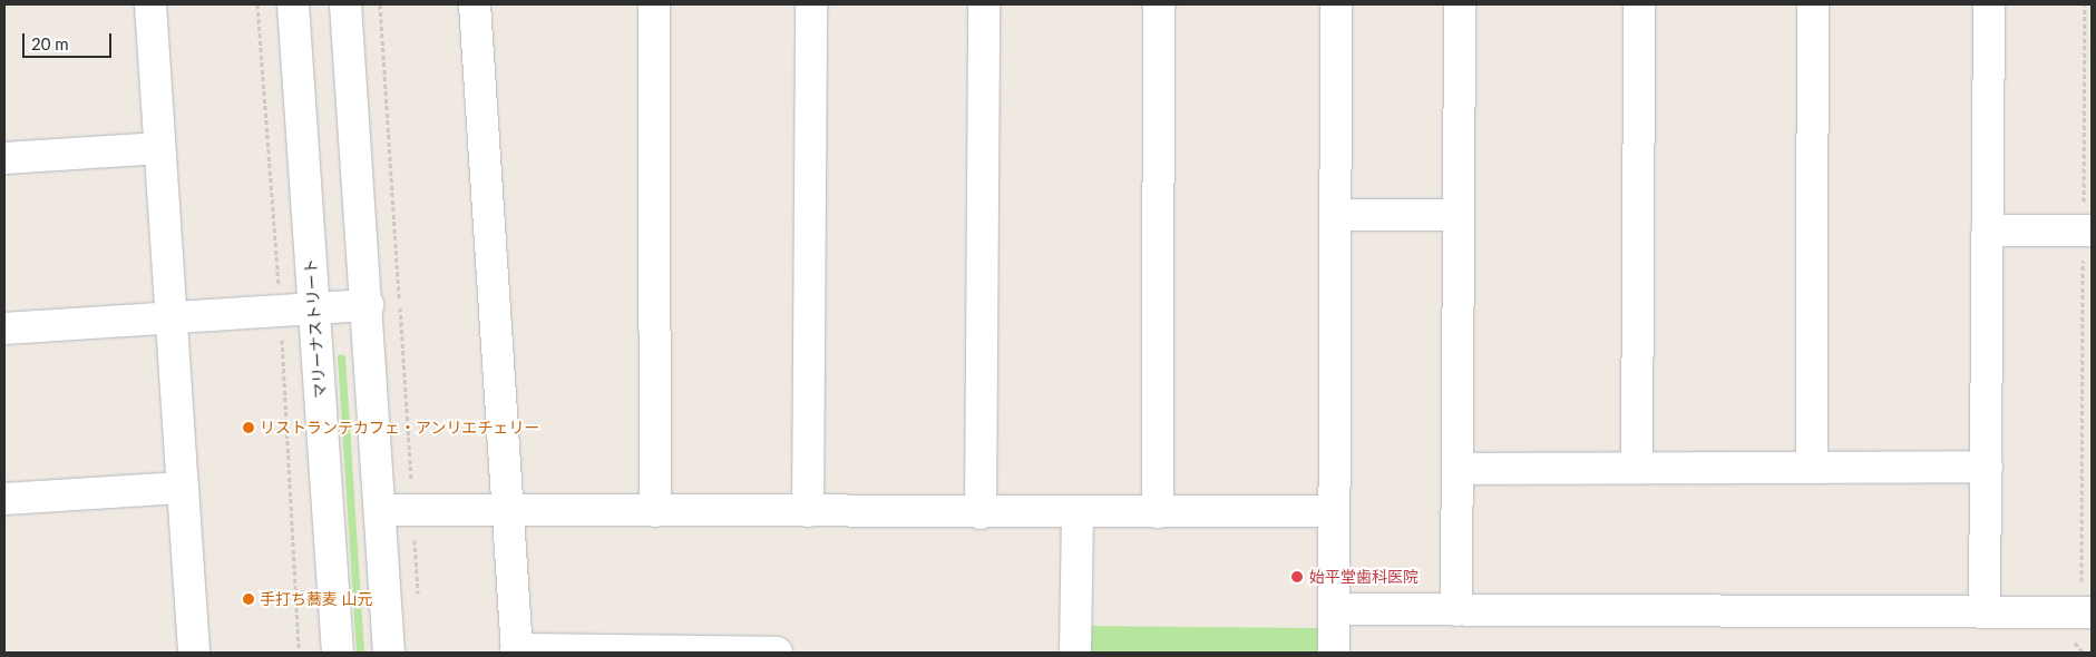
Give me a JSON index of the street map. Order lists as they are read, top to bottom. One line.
{"streets":{"street":["マリーナストリート"]},"places":["リストランテカフェ・アンリエチェリー","始平堂歯科医院","手打ち蕎麦 山元"],"scale_bar":"20 m"}
